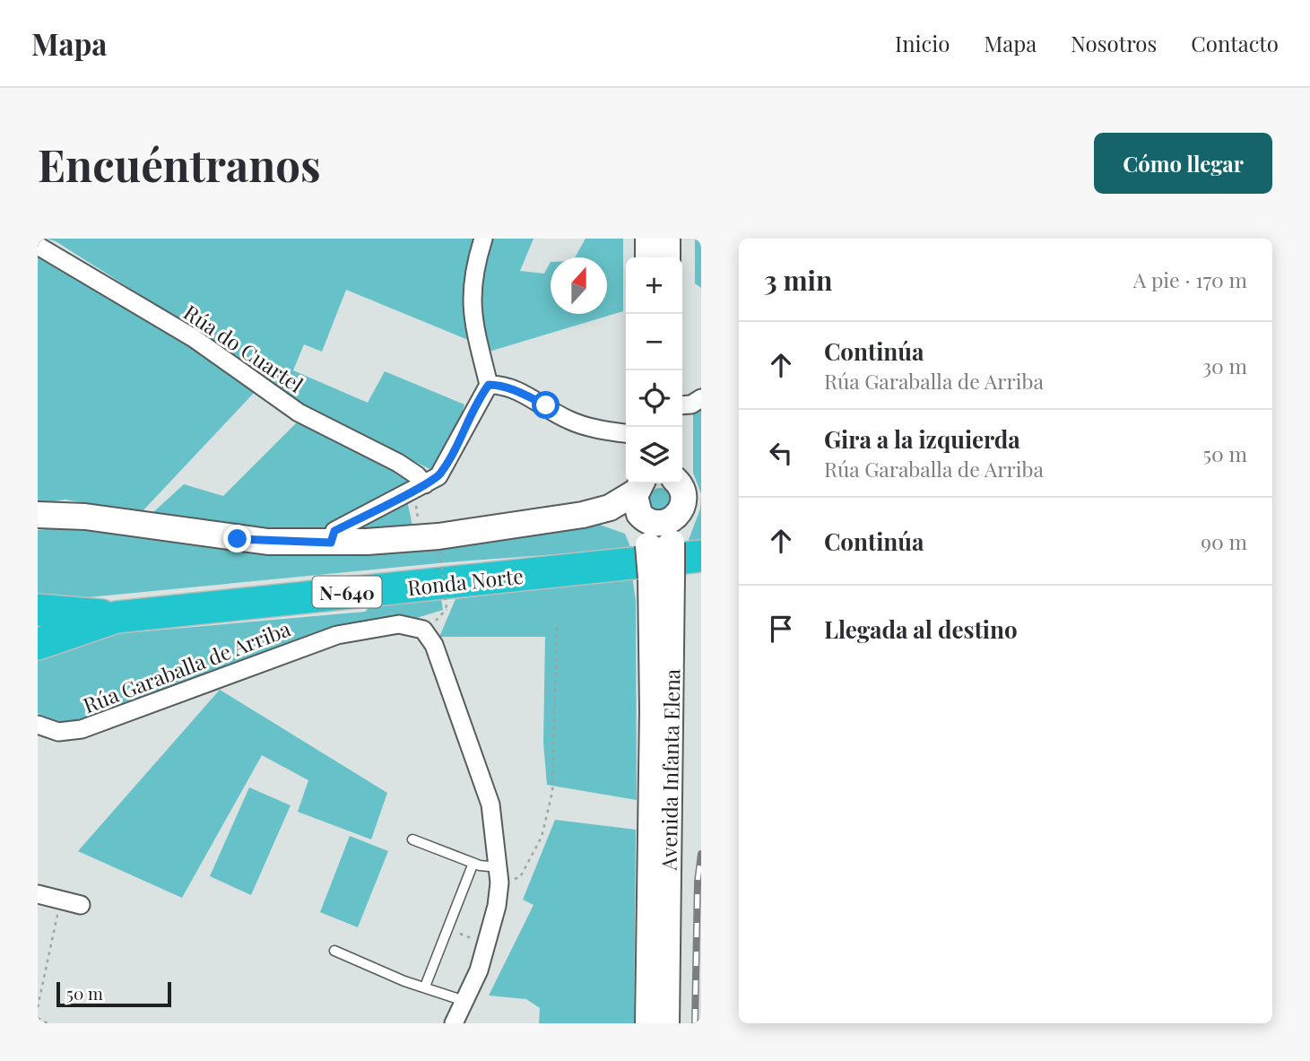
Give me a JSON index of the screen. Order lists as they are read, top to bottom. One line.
{"streets":{"highway":["Ronda Norte","N-640"],"street":["Rúa do Cuartel","Rúa Garaballa de Arriba","Avenida Infanta Elena"]},"scale_bar":"50 m","north":"top","page":{"header":"Mapa","nav":["Inicio","Mapa","Nosotros","Contacto"],"buttons":"Cómo llegar","title":"Encuéntranos","heading":["3 min","A pie · 170 m"],"map_buttons":["+","−"],"list":[["Continúa","Rúa Garaballa de Arriba","30 m"],["Gira a la izquierda","Rúa Garaballa de Arriba","50 m"],["Continúa","90 m"],"Llegada al destino"],"scale":"50 m"}}
